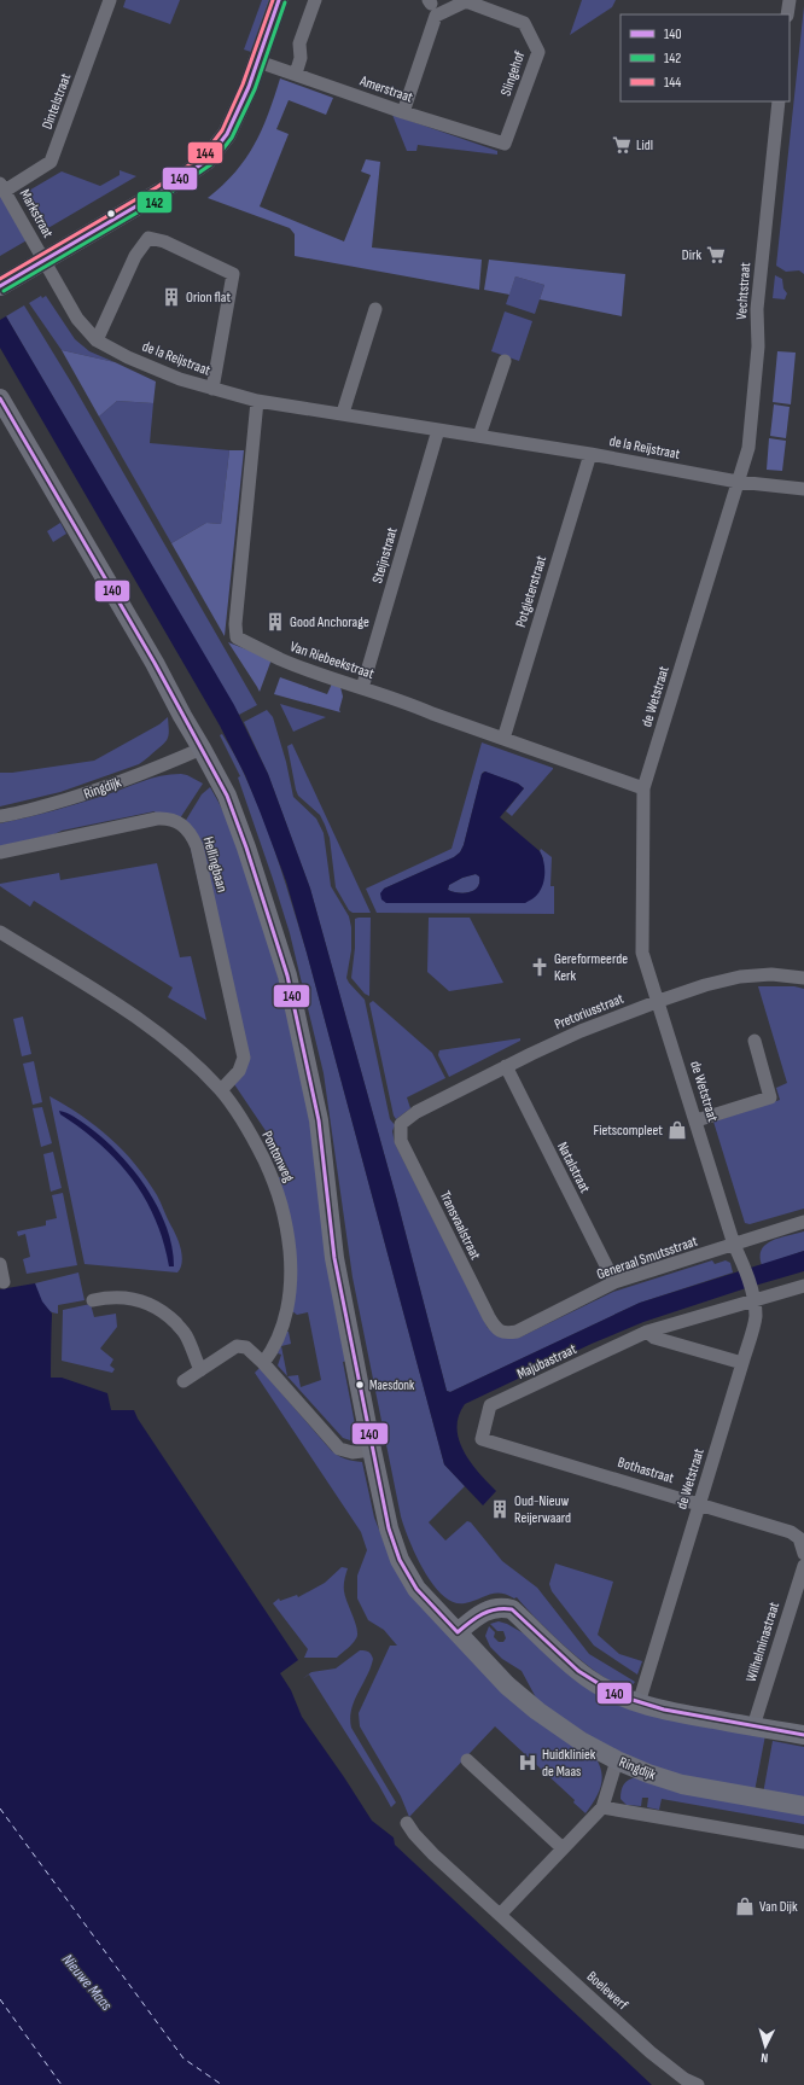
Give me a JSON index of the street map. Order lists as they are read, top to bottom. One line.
{"streets":{"street":["Slingehof","Amerstraat","Dintelstraat","Markstraat","Vechtstraat","de la Reijstraat","Steijnstraat","Potgieterstraat","Van Riebeekstraat","de Wetstraat","Ringdijk","Hellingbaan","Pretoriusstraat","Pontonweg","Natalstraat","Transvaalstraat","Generaal Smutsstraat","Majubastraat","Bothastraat","Wilhelminastraat","Boelewerf"]},"crossings":[["Slingehof","Amerstraat"],["Dintelstraat","Markstraat"],["Markstraat","de la Reijstraat"],["Vechtstraat","de la Reijstraat"],["Vechtstraat","de Wetstraat"],["de la Reijstraat","Steijnstraat"],["de la Reijstraat","Potgieterstraat"],["de la Reijstraat","Van Riebeekstraat"],["de la Reijstraat","de Wetstraat"],["Steijnstraat","Van Riebeekstraat"],["Potgieterstraat","Van Riebeekstraat"],["Van Riebeekstraat","de Wetstraat"],["de Wetstraat","Pretoriusstraat"],["de Wetstraat","Generaal Smutsstraat"],["de Wetstraat","Majubastraat"],["de Wetstraat","Bothastraat"],["Hellingbaan","Pontonweg"],["Pretoriusstraat","Natalstraat"],["Pretoriusstraat","Transvaalstraat"],["Natalstraat","Generaal Smutsstraat"],["Transvaalstraat","Generaal Smutsstraat"],["Majubastraat","Bothastraat"]],"water":["Nieuwe Maas"],"places":{"supermarket":["Lidl","Dirk"],"building":["Orion flat","Good Anchorage","Oud-Nieuw Reijerwaard"],"church":["Gereformeerde Kerk"],"shop":["Fietscompleet","Van Dijk"],"other":["Maesdonk"],"hospital":["Huidkliniek de Maas"]},"lines":["transit line 140","transit line 144","transit line 142"],"legend":["140","142","144"],"north":"bottom"}
